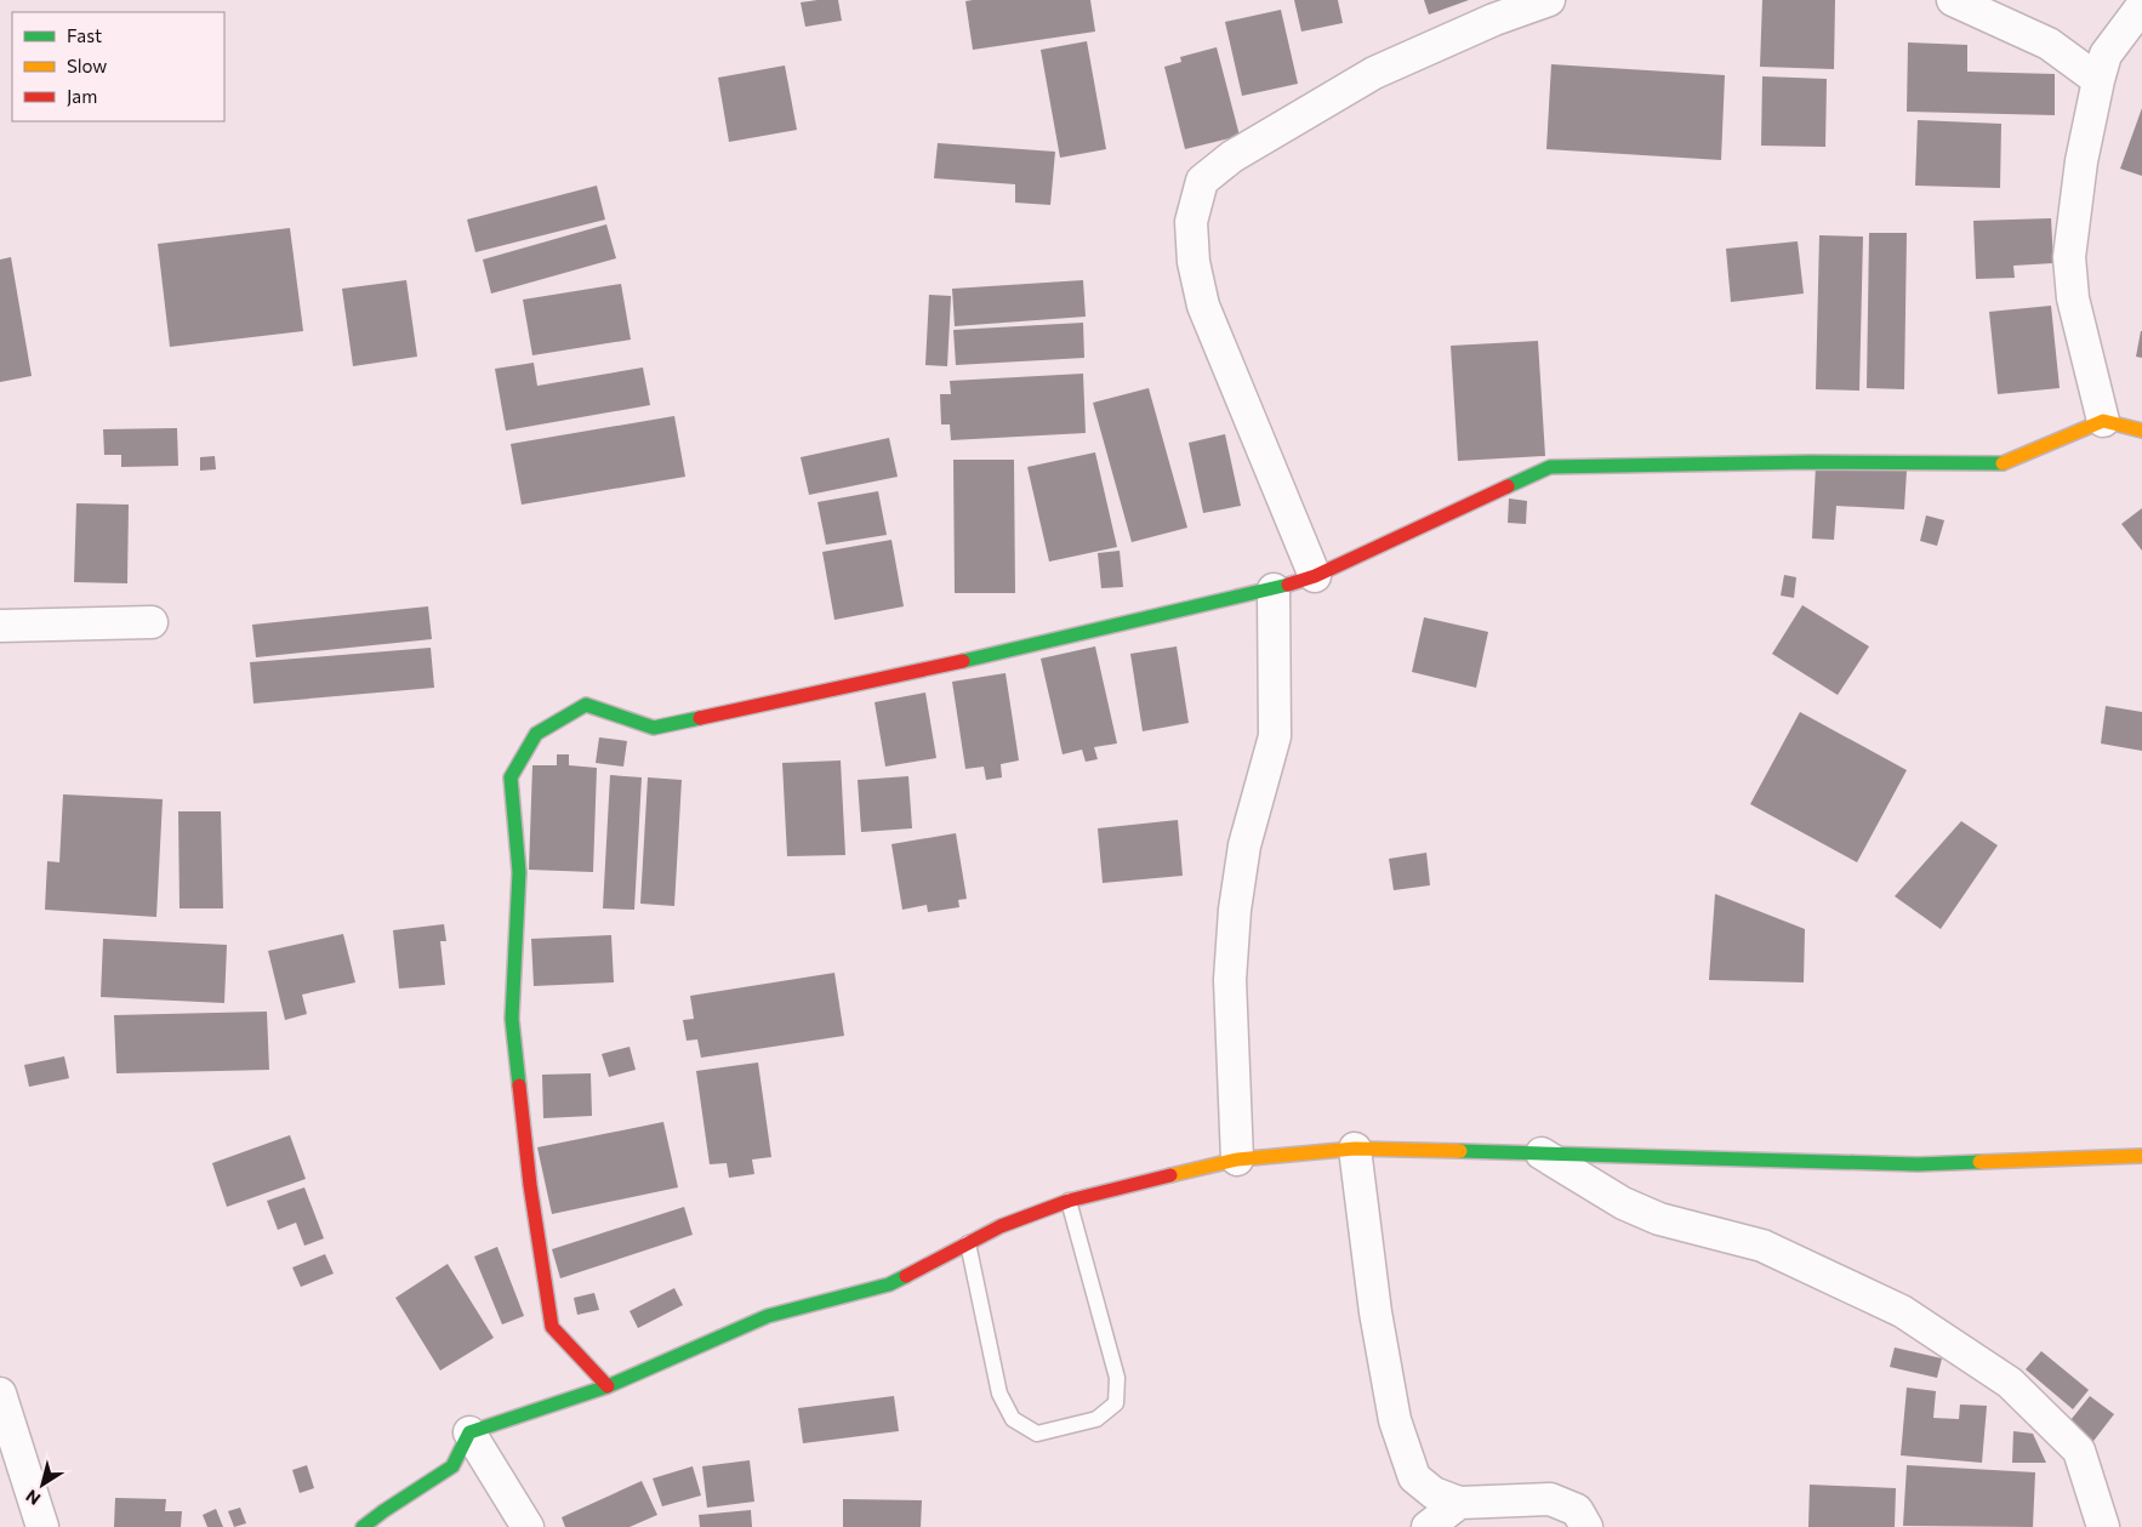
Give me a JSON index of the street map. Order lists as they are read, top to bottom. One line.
{"legend":["Fast","Slow","Jam"],"north":"bottom left"}
